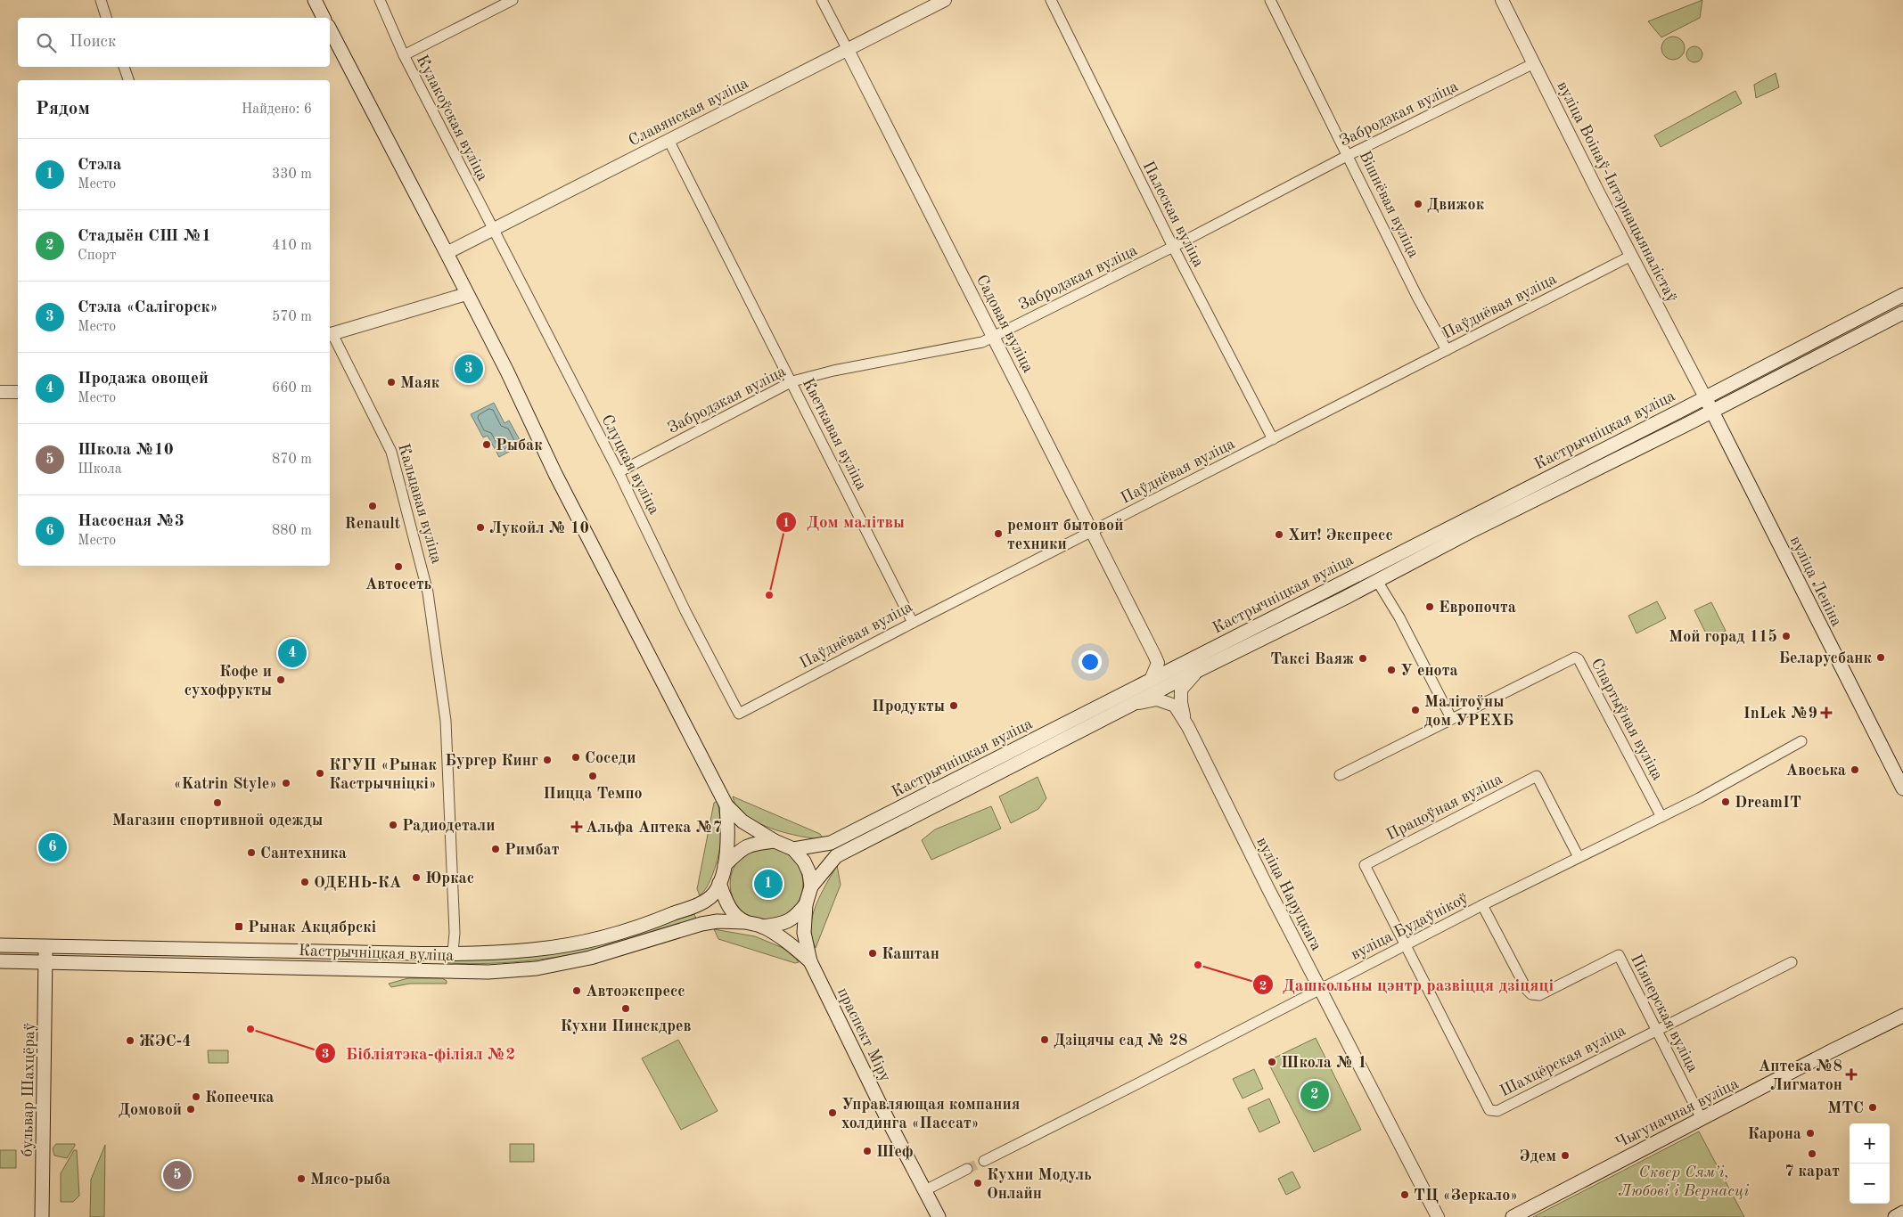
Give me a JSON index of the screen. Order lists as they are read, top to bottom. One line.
{"streets":{"main road":["Кастрычніцкая вуліца","вуліца Леніна","праспект Міру","бульвар Шахцёраў","Чыгуначная вуліца"],"street":["Славянская вуліца","Забродзкая вуліца","Кулакоўская вуліца","вуліца Воінаў-Інтэрнацыяналістаў","Вішнёвая вуліца","Палеская вуліца","Паўднёвая вуліца","Садовая вуліца","Кветкавая вуліца","Слуцкая вуліца","Кальцавая вуліца","Спартыўная вуліца","Працоўная вуліца","вуліца Наруцкага","вуліца Будаўнікоў","Піянерская вуліца","Шахцёрская вуліца"]},"crossings":[["Славянская вуліца","Кулакоўская вуліца"],["Славянская вуліца","Садовая вуліца"],["Славянская вуліца","Кветкавая вуліца"],["Славянская вуліца","Слуцкая вуліца"],["Забродзкая вуліца","вуліца Воінаў-Інтэрнацыяналістаў"],["Забродзкая вуліца","Вішнёвая вуліца"],["Забродзкая вуліца","Палеская вуліца"],["Забродзкая вуліца","Садовая вуліца"],["Забродзкая вуліца","Кветкавая вуліца"],["Забродзкая вуліца","Слуцкая вуліца"],["Кулакоўская вуліца","Слуцкая вуліца"],["вуліца Воінаў-Інтэрнацыяналістаў","Паўднёвая вуліца"],["вуліца Воінаў-Інтэрнацыяналістаў","Кастрычніцкая вуліца"],["вуліца Воінаў-Інтэрнацыяналістаў","вуліца Леніна"],["Вішнёвая вуліца","Паўднёвая вуліца"],["Палеская вуліца","Паўднёвая вуліца"],["Паўднёвая вуліца","Садовая вуліца"],["Паўднёвая вуліца","Кветкавая вуліца"],["Паўднёвая вуліца","Слуцкая вуліца"],["Кастрычніцкая вуліца","Кальцавая вуліца"],["Кастрычніцкая вуліца","вуліца Леніна"],["Кастрычніцкая вуліца","бульвар Шахцёраў"],["Спартыўная вуліца","вуліца Будаўнікоў"],["Працоўная вуліца","вуліца Будаўнікоў"],["Працоўная вуліца","Шахцёрская вуліца"],["вуліца Наруцкага","вуліца Будаўнікоў"],["вуліца Будаўнікоў","Піянерская вуліца"],["вуліца Будаўнікоў","Шахцёрская вуліца"],["Піянерская вуліца","Шахцёрская вуліца"],["Піянерская вуліца","Чыгуначная вуліца"]],"parks":["Сквер Сямʼі, Любові і Вернасці"],"places":{"other":["Движок","Маяк","Рыбак","Renault","Лукойл № 10","ремонт бытовой техники","Хит! Экспресс","Автосеть","Дом малітвы","Европочта","Мой горад 115","Беларусбанк","Таксі Ваяж","У енота","Кофе и сухофрукты","Продукты","Малітоўны дом УРЕХБ","Соседи","Бургер Кинг","Авоська","КГУП «Рынак Кастрычніцкі»","Пицца Темпо","«Katrin Style»","DreamIT","Магазин спортивной одежды","Радиодетали","Римбат","Сантехника","Юркас","ОДЕНЬ-КА","Каштан","Дашкольны цэнтр развіцця дзіцяці","Автоэкспресс","Кухни Пинскдрев","Бібліятэка-філіял №2","Дзіцячы сад № 28","ЖЭС-4","Школа № 1","Копеечка","МТС","Домовой","Управляющая компания холдинга «Пассат»","Карона","Шеф","7 карат","Эдем","Мясо-рыба","Кухни Модуль Онлайн","ТЦ «Зеркало»"],"health":["InLek №9","Альфа Аптека №7","Аптека №8 Лигматон"],"transit":["Рынак Акцябрскі"]},"page":{"search":"Поиск","heading":["Рядом","Найдено: 6"],"list":[{"mark":"1","name":"Стэла","note":"Место","value":"330 m"},{"mark":"2","name":"Стадыён СШ №1","note":"Спорт","value":"410 m"},{"mark":"3","name":"Стэла «Салігорск»","note":"Место","value":"570 m"},{"mark":"4","name":"Продажа овощей","note":"Место","value":"660 m"},{"mark":"5","name":"Школа №10","note":"Школа","value":"870 m"},{"mark":"6","name":"Насосная №3","note":"Место","value":"880 m"}],"pins":["3","4","6","1","2","5"],"map_buttons":["+","−"]}}
